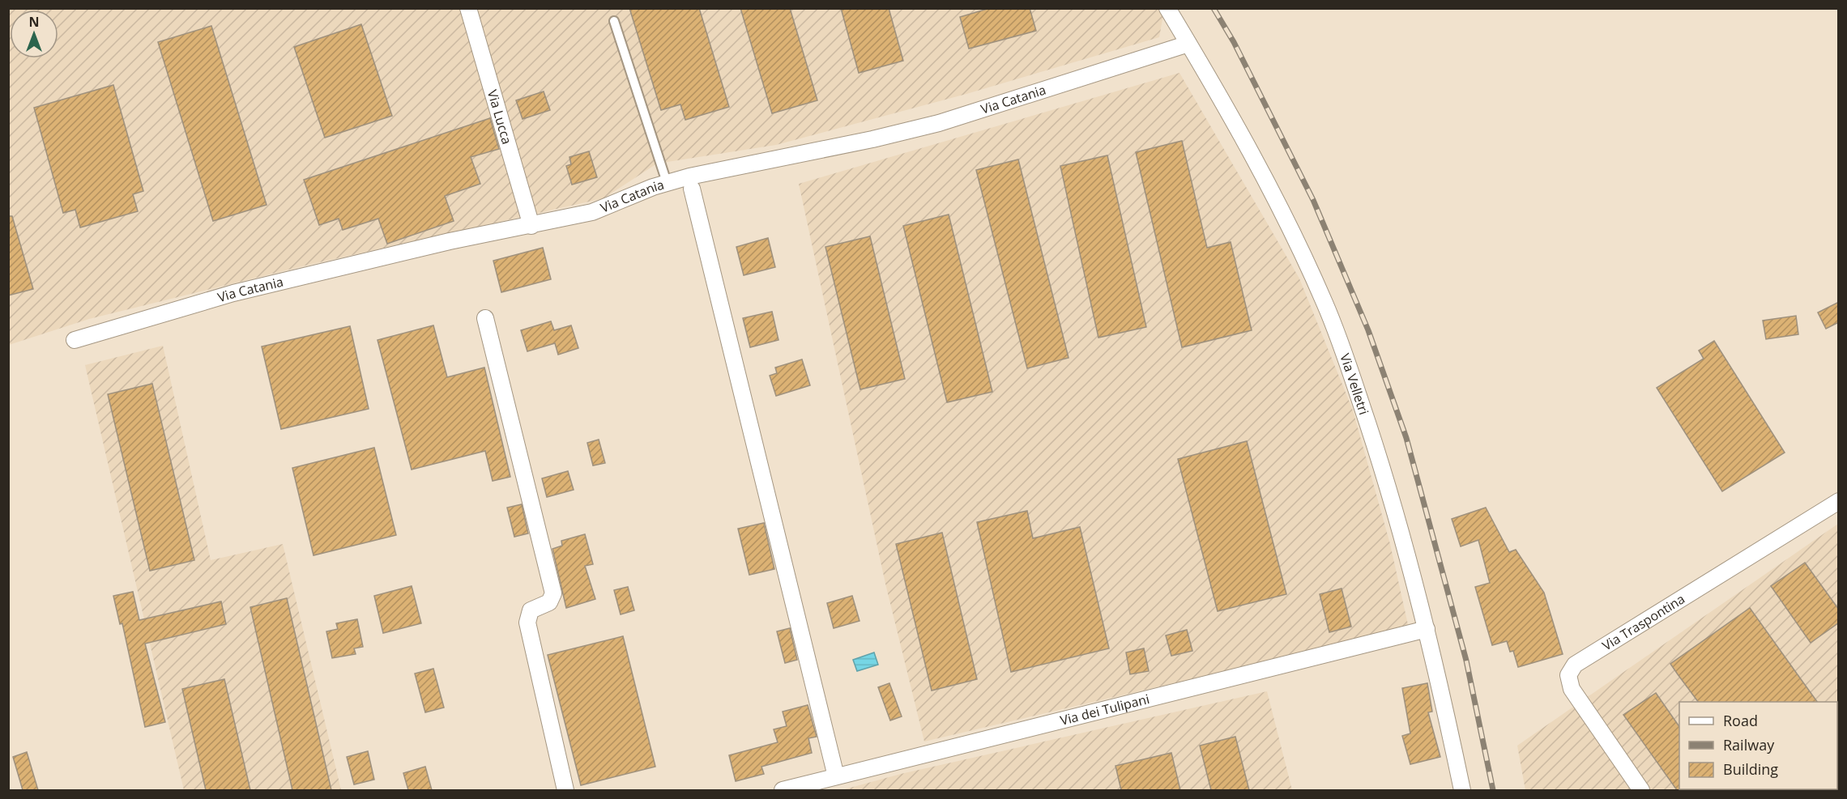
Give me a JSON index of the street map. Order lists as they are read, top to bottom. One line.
{"streets":{"street":["Via Catania","Via Lucca","Via Velletri","Via Traspontina","Via dei Tulipani"]},"crossings":[["Via Catania","Via Lucca"],["Via Catania","Via Velletri"],["Via Velletri","Via dei Tulipani"]],"legend":["Road","Railway","Building"],"north":"top"}
